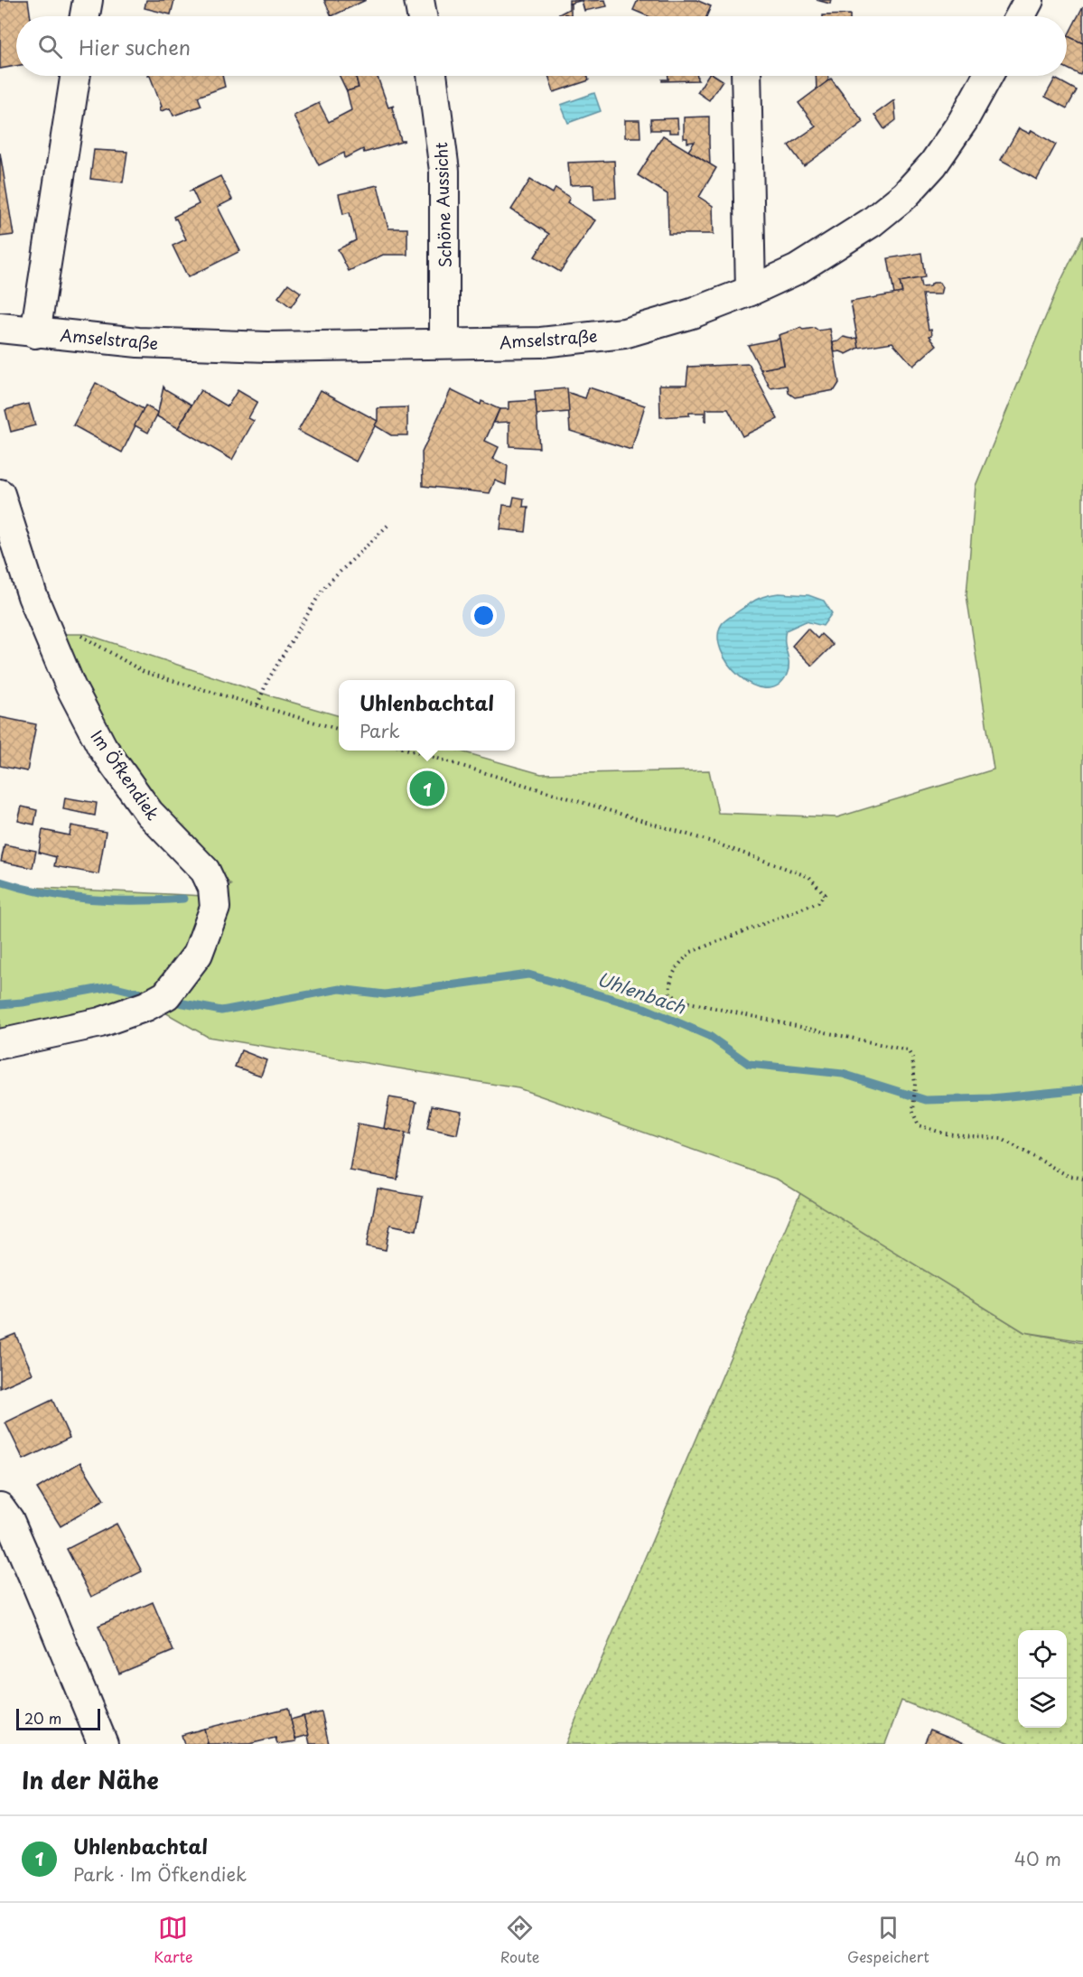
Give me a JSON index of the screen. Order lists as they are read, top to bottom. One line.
{"streets":{"street":["Schöne Aussicht","Amselstraße","Im Öfkendiek"]},"crossings":[["Schöne Aussicht","Amselstraße"]],"water":["Uhlenbach"],"scale_bar":"20 m","page":{"search":"Hier suchen","popup":["Uhlenbachtal","Park"],"pins":"1","scale":"20 m","heading":"In der Nähe","list":[{"mark":"1","name":"Uhlenbachtal","note":"Park · Im Öfkendiek","value":"40 m"}],"nav":["Karte","Route","Gespeichert"]}}
